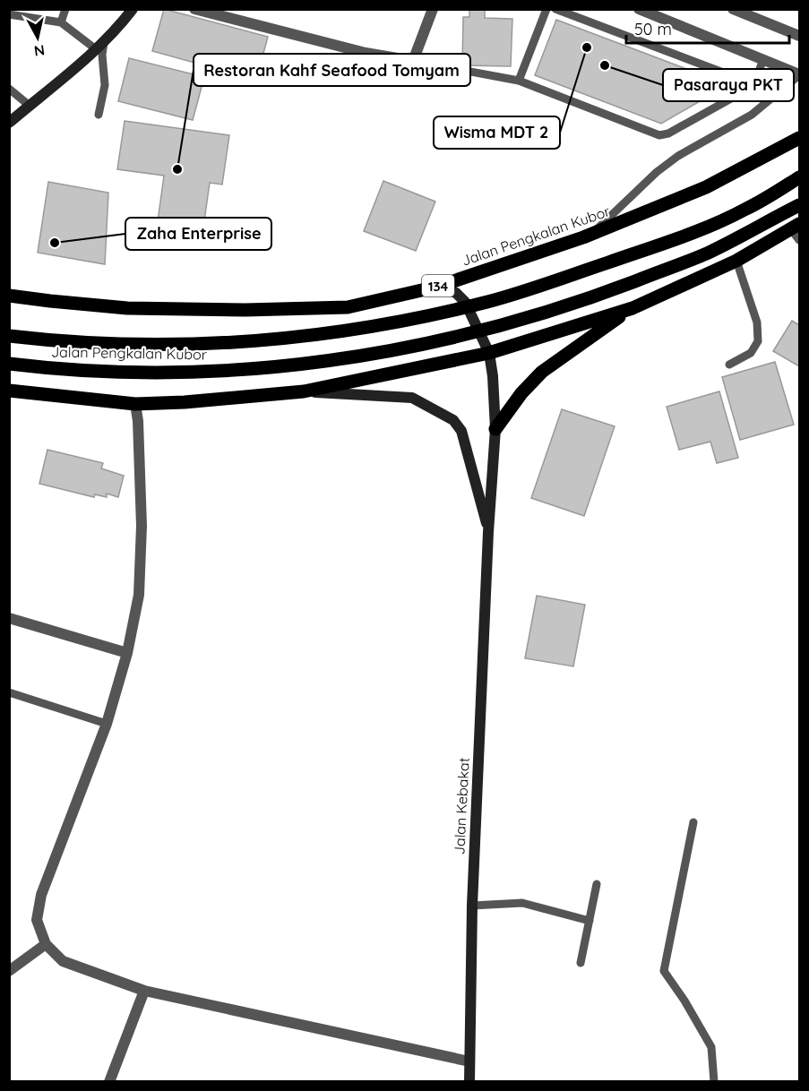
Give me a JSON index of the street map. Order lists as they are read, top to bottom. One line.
{"streets":{"main road":["Jalan Pengkalan Kubor","134"],"street":["Jalan Kebakat"]},"crossings":[["Jalan Pengkalan Kubor","Jalan Kebakat"]],"places":["Wisma MDT 2","Pasaraya PKT","Restoran Kahf Seafood Tomyam","Zaha Enterprise"],"scale_bar":"50 m","north":"bottom"}
